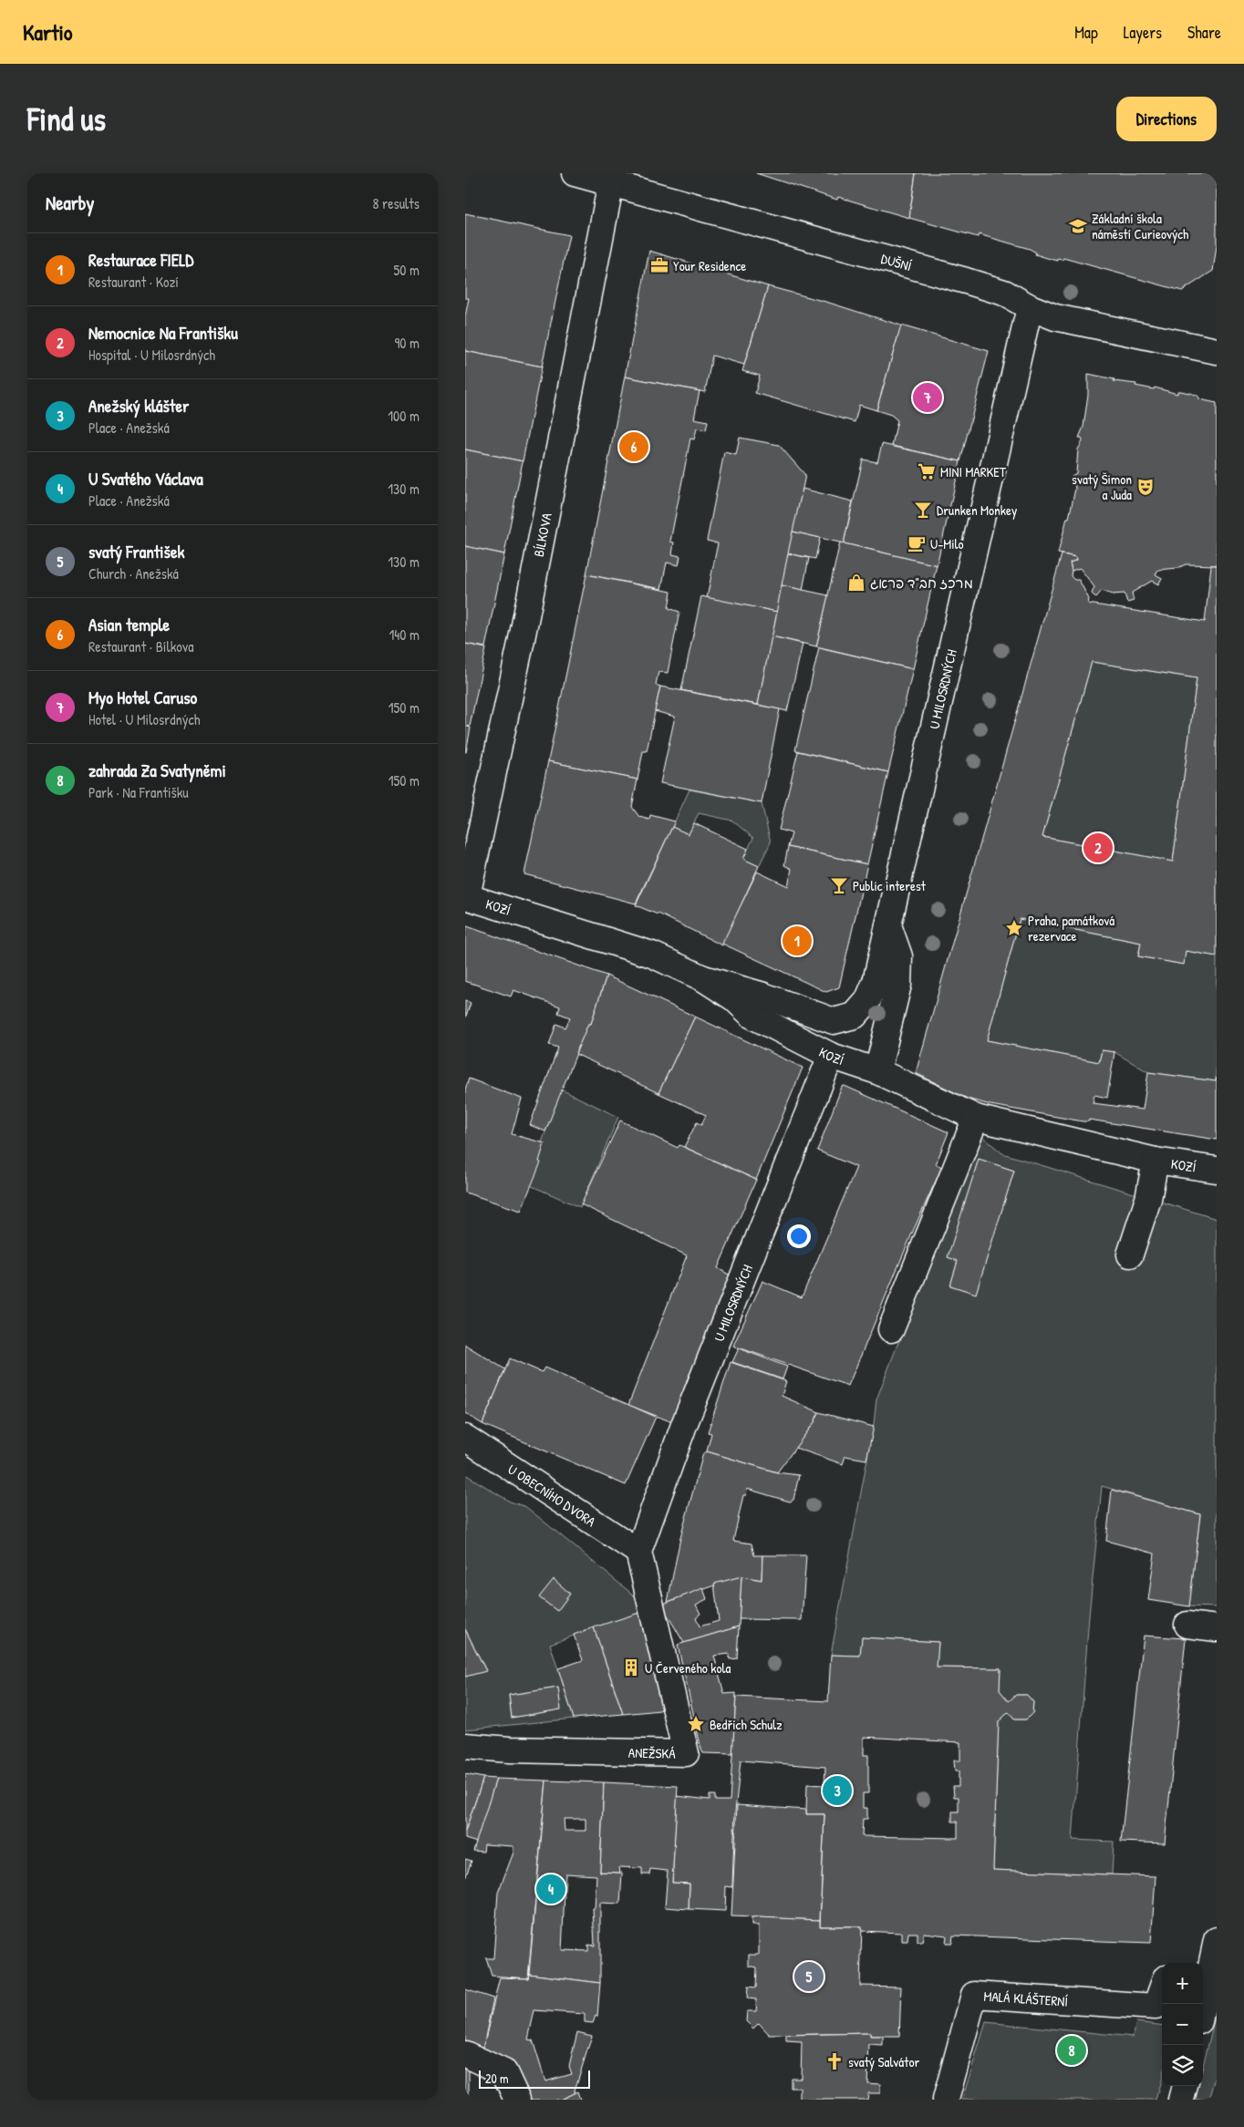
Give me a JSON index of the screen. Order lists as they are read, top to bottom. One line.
{"streets":{"street":["DUŠNÍ","BÍLKOVA","U MILOSRDNÝCH","KOZÍ","U OBECNÍHO DVORA","ANEŽSKÁ","MALÁ KLÁŠTERNÍ"]},"crossings":[["DUŠNÍ","BÍLKOVA"],["DUŠNÍ","U MILOSRDNÝCH"],["BÍLKOVA","KOZÍ"],["U MILOSRDNÝCH","KOZÍ"],["U MILOSRDNÝCH","U OBECNÍHO DVORA"],["U MILOSRDNÝCH","ANEŽSKÁ"],["U OBECNÍHO DVORA","ANEŽSKÁ"]],"places":{"school or university":["Základní škola náměstí Curieových"],"office":["Your Residence"],"supermarket":["MINI MARKET"],"theatre":["svatý Šimon a Juda"],"bar":["Drunken Monkey","Public interest"],"cafe":["U-Milo"],"shop":["מרכז חב\"ד פראג"],"place":["Praha, památková rezervace","Bedřich Schulz"],"building":["U Červeného kola"],"church":["svatý Salvátor"]},"scale_bar":"20 m","page":{"header":"Kartio","nav":["Map","Layers","Share"],"buttons":"Directions","title":"Find us","heading":["Nearby","8 results"],"list":[{"mark":"1","name":"Restaurace FIELD","note":"Restaurant · Kozí","value":"50 m"},{"mark":"2","name":"Nemocnice Na Františku","note":"Hospital · U Milosrdných","value":"90 m"},{"mark":"3","name":"Anežský klášter","note":"Place · Anežská","value":"100 m"},{"mark":"4","name":"U Svatého Václava","note":"Place · Anežská","value":"130 m"},{"mark":"5","name":"svatý František","note":"Church · Anežská","value":"130 m"},{"mark":"6","name":"Asian temple","note":"Restaurant · Bílkova","value":"140 m"},{"mark":"7","name":"Myo Hotel Caruso","note":"Hotel · U Milosrdných","value":"150 m"},{"mark":"8","name":"zahrada Za Svatyněmi","note":"Park · Na Františku","value":"150 m"}],"pins":["7","6","2","1","3","4","5","8"],"map_buttons":["+","−"],"scale":"20 m"}}
